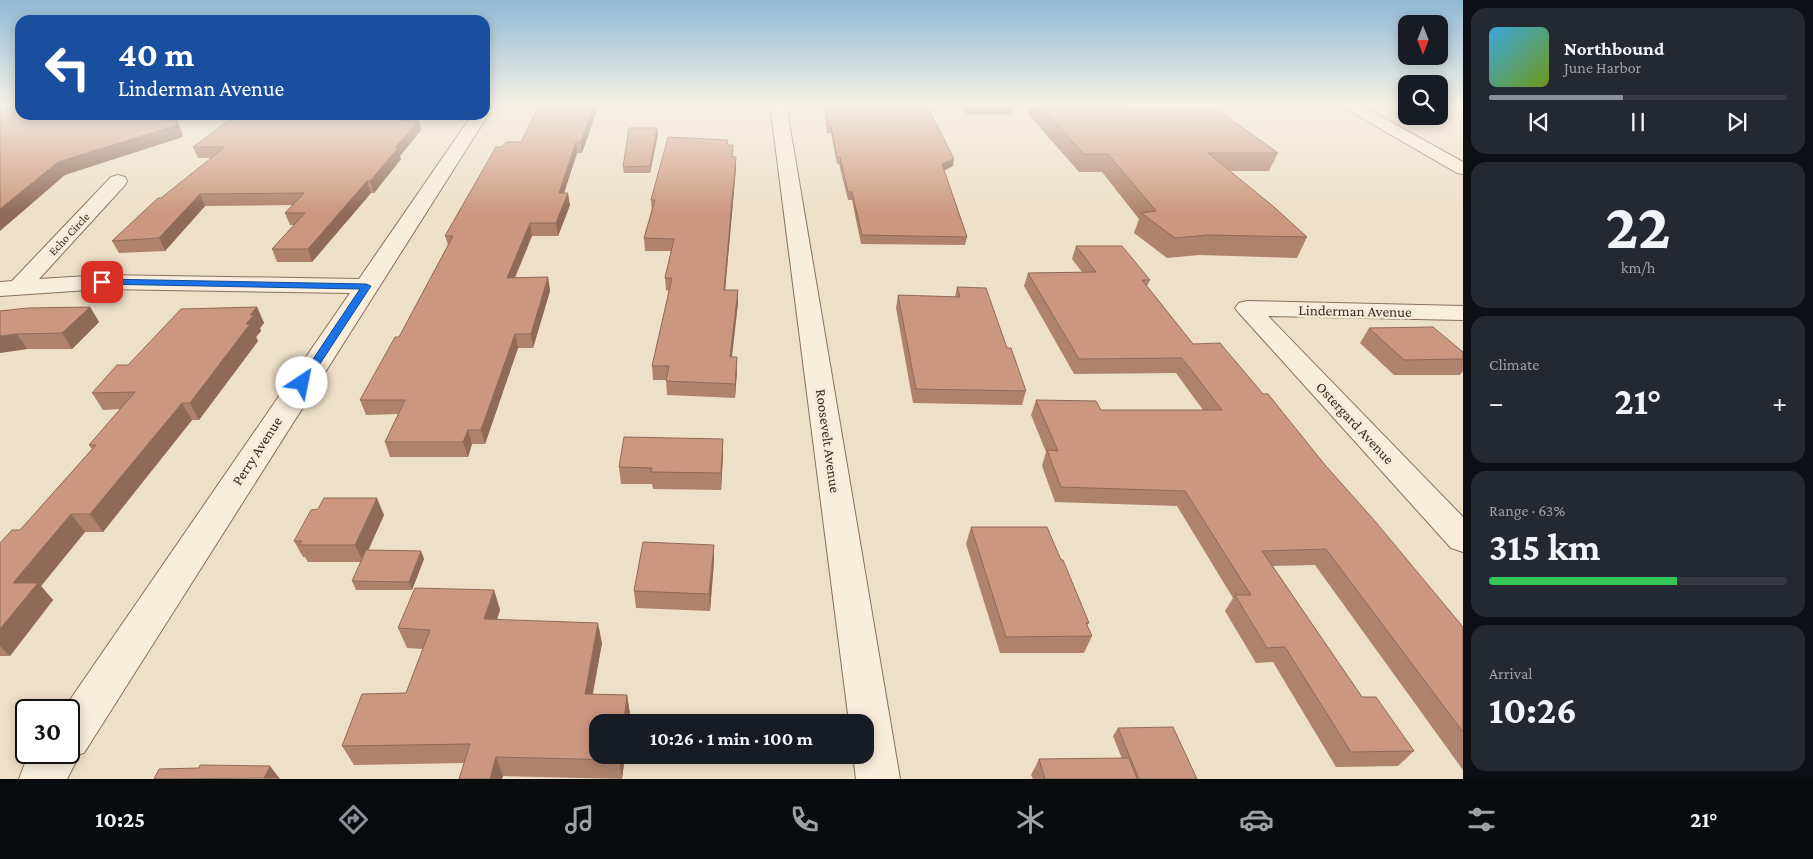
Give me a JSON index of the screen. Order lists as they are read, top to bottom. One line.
{"streets":{"street":["Echo Circle","Linderman Avenue","Ostergard Avenue","Roosevelt Avenue","Perry Avenue"]},"crossings":[["Linderman Avenue","Ostergard Avenue"]],"north":"bottom","page":{"turn":["40 m","Linderman Avenue"],"song":["Northbound","June Harbor"],"tile":[["22","km/h"],"Climate",["Range · 63%","315 km"],["Arrival","10:26"]],"heat":["−","21°","+"],"limit":"30","trip":"10:26 · 1 min · 100 m","tabs":["10:25","21°"]}}
